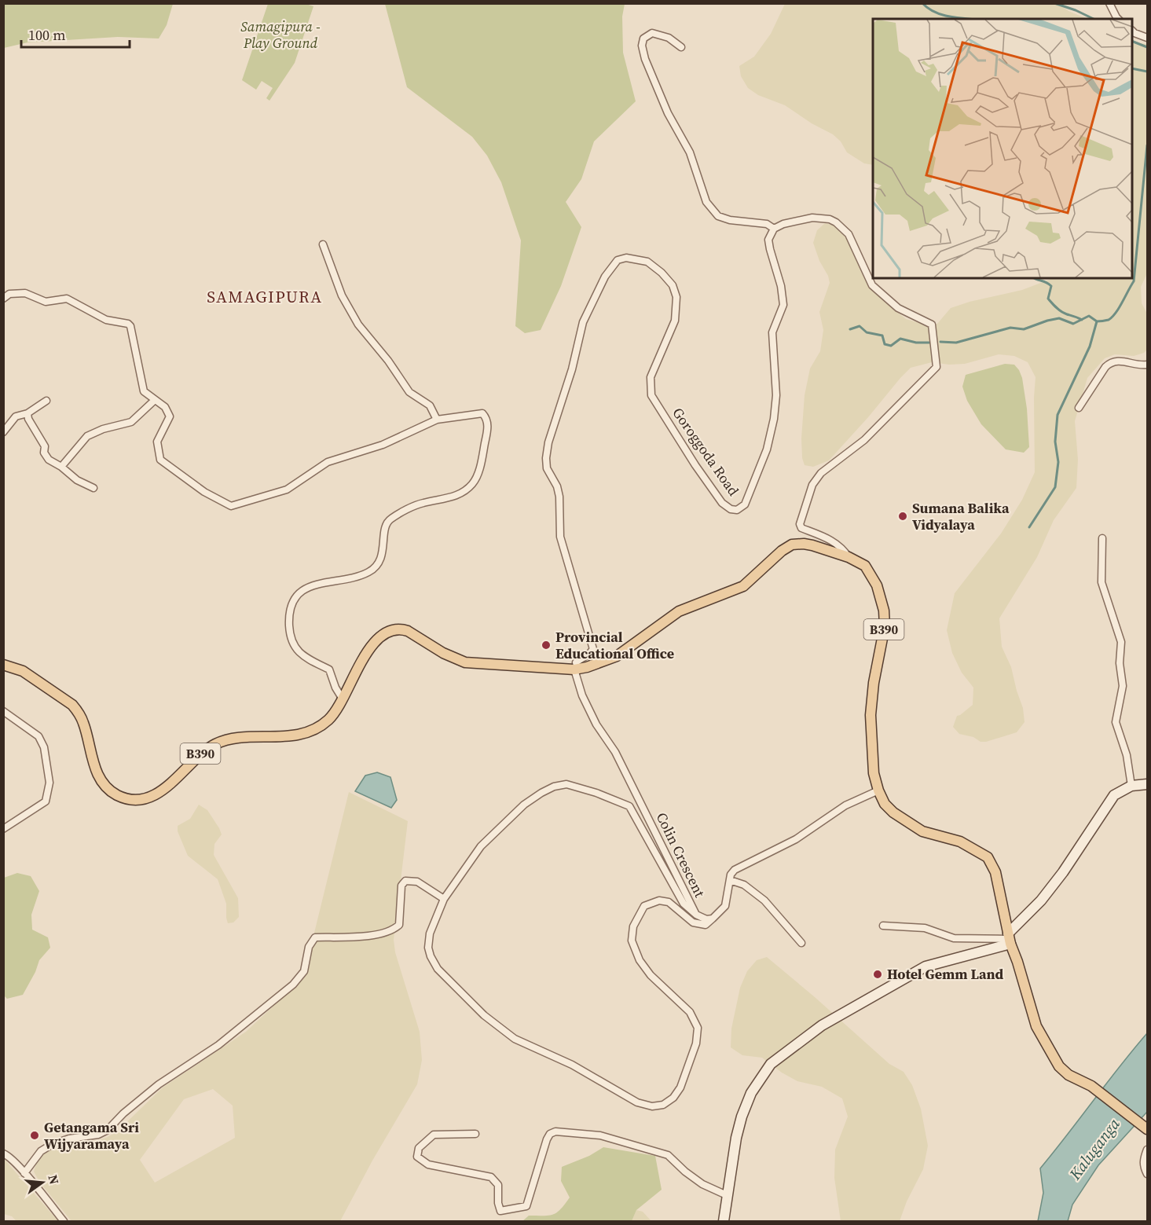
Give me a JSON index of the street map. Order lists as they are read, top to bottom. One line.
{"streets":{"main road":["B390"],"street":["Goroggoda Road","Colin Crescent"]},"crossings":[["Goroggoda Road","B390"],["Goroggoda Road","Colin Crescent"],["B390","Colin Crescent"]],"districts":["SAMAGIPURA"],"water":["Kaluganga"],"parks":["Samagipura - Play Ground"],"places":["Sumana Balika Vidyalaya","Provincial Educational Office","Hotel Gemm Land","Getangama Sri Wijyaramaya"],"scale_bar":"100 m","north":"right"}
